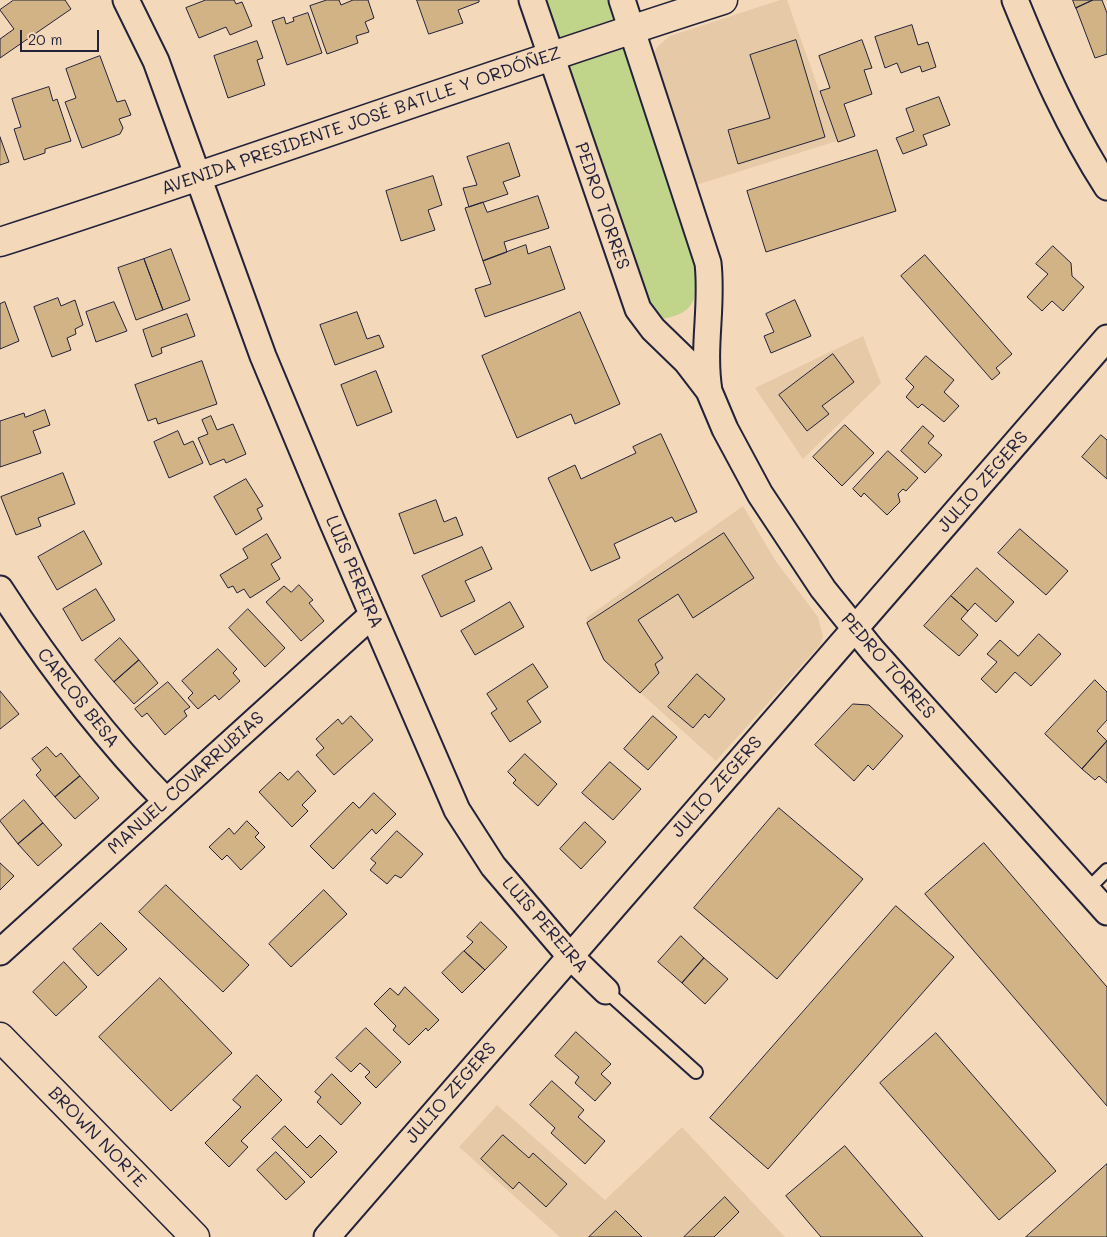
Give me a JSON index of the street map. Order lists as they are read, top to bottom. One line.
{"streets":{"main road":["AVENIDA PRESIDENTE JOSÉ BATLLE Y ORDÓÑEZ","BROWN NORTE"],"street":["PEDRO TORRES","JULIO ZEGERS","LUIS PEREIRA","CARLOS BESA","MANUEL COVARRUBIAS"]},"crossings":[["AVENIDA PRESIDENTE JOSÉ BATLLE Y ORDÓÑEZ","PEDRO TORRES"],["AVENIDA PRESIDENTE JOSÉ BATLLE Y ORDÓÑEZ","LUIS PEREIRA"],["PEDRO TORRES","JULIO ZEGERS"],["JULIO ZEGERS","LUIS PEREIRA"],["LUIS PEREIRA","MANUEL COVARRUBIAS"],["CARLOS BESA","MANUEL COVARRUBIAS"]],"scale_bar":"20 m"}
